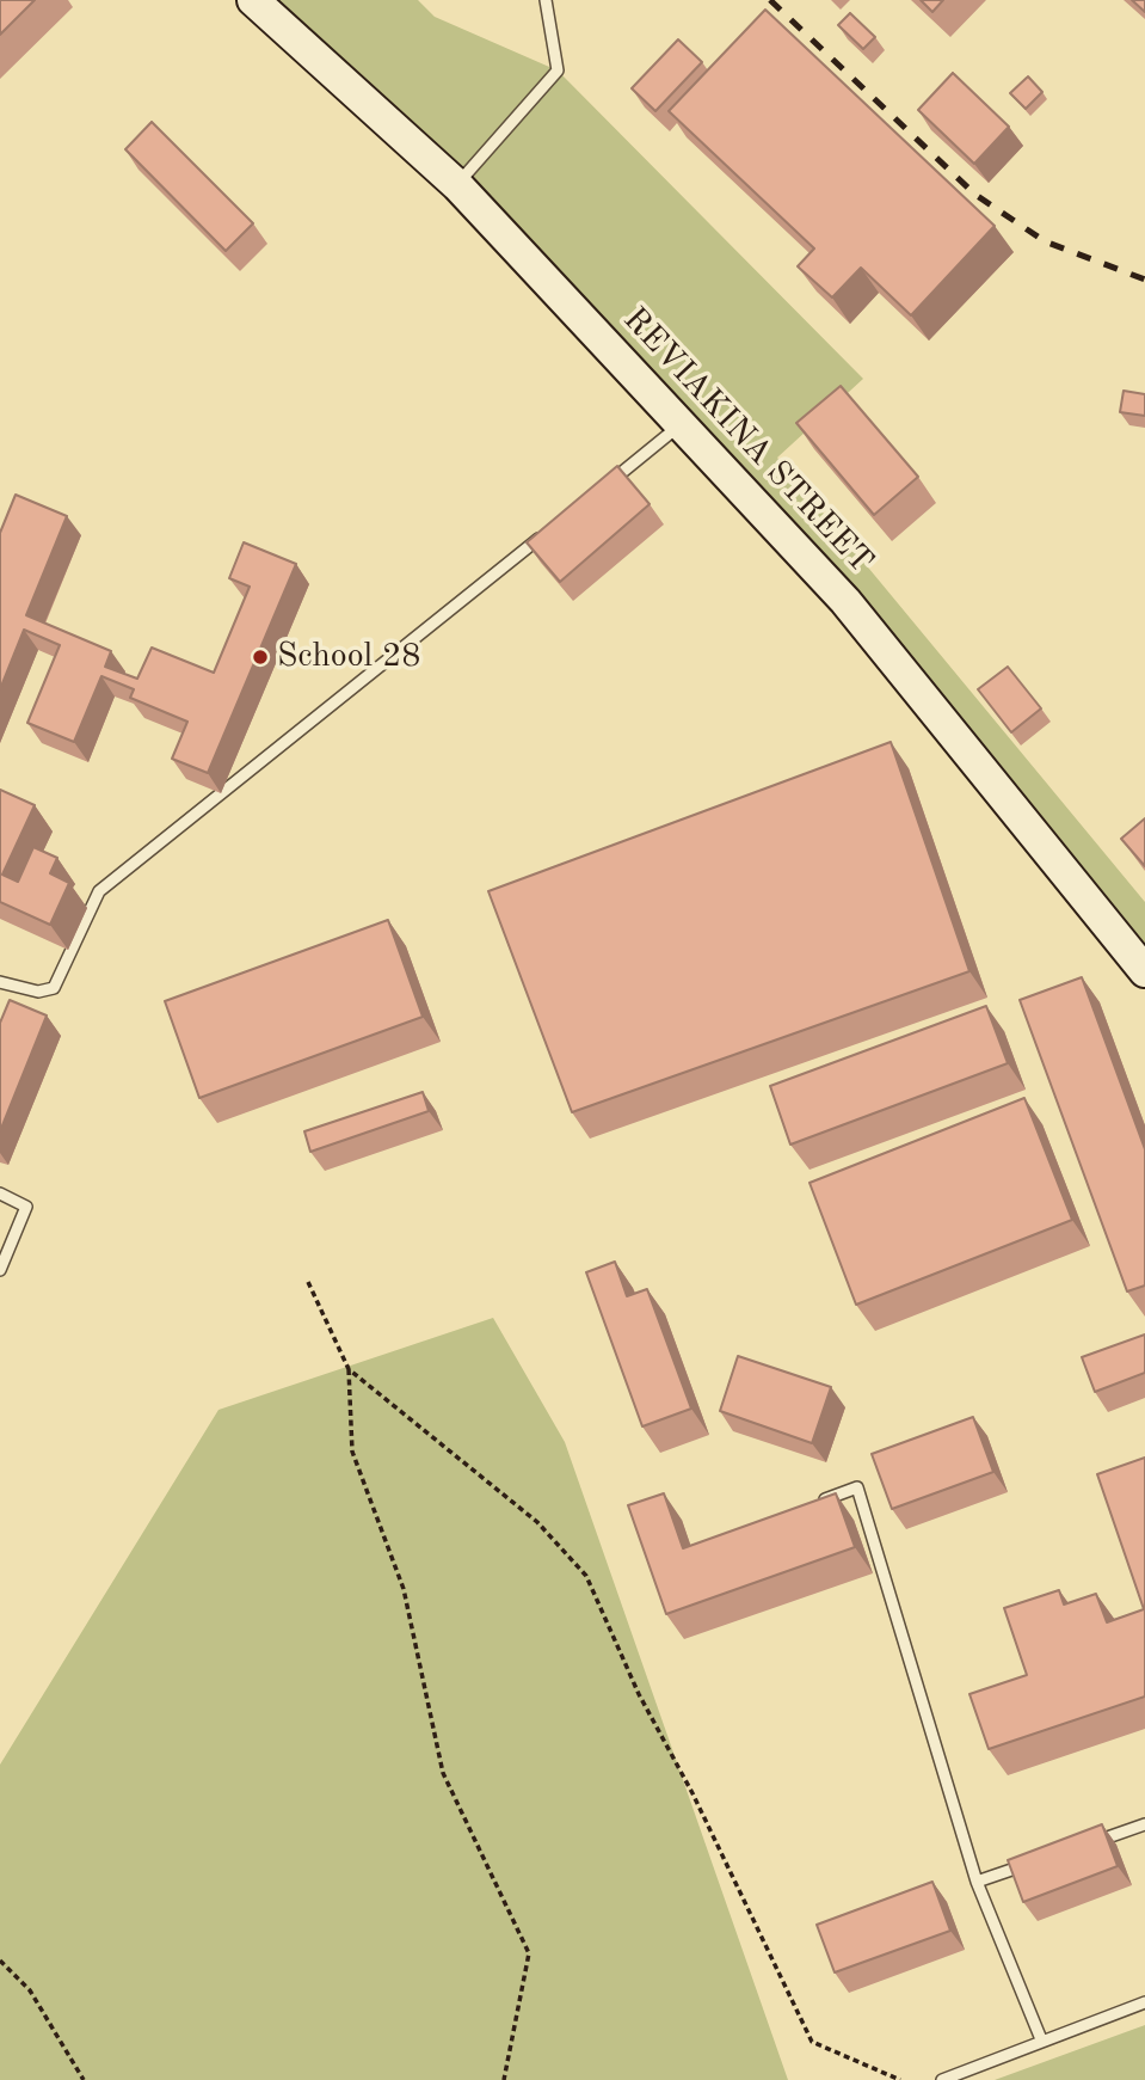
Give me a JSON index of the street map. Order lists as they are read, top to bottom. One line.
{"streets":{"street":["REVIAKINA STREET"]},"places":["School 28"]}
